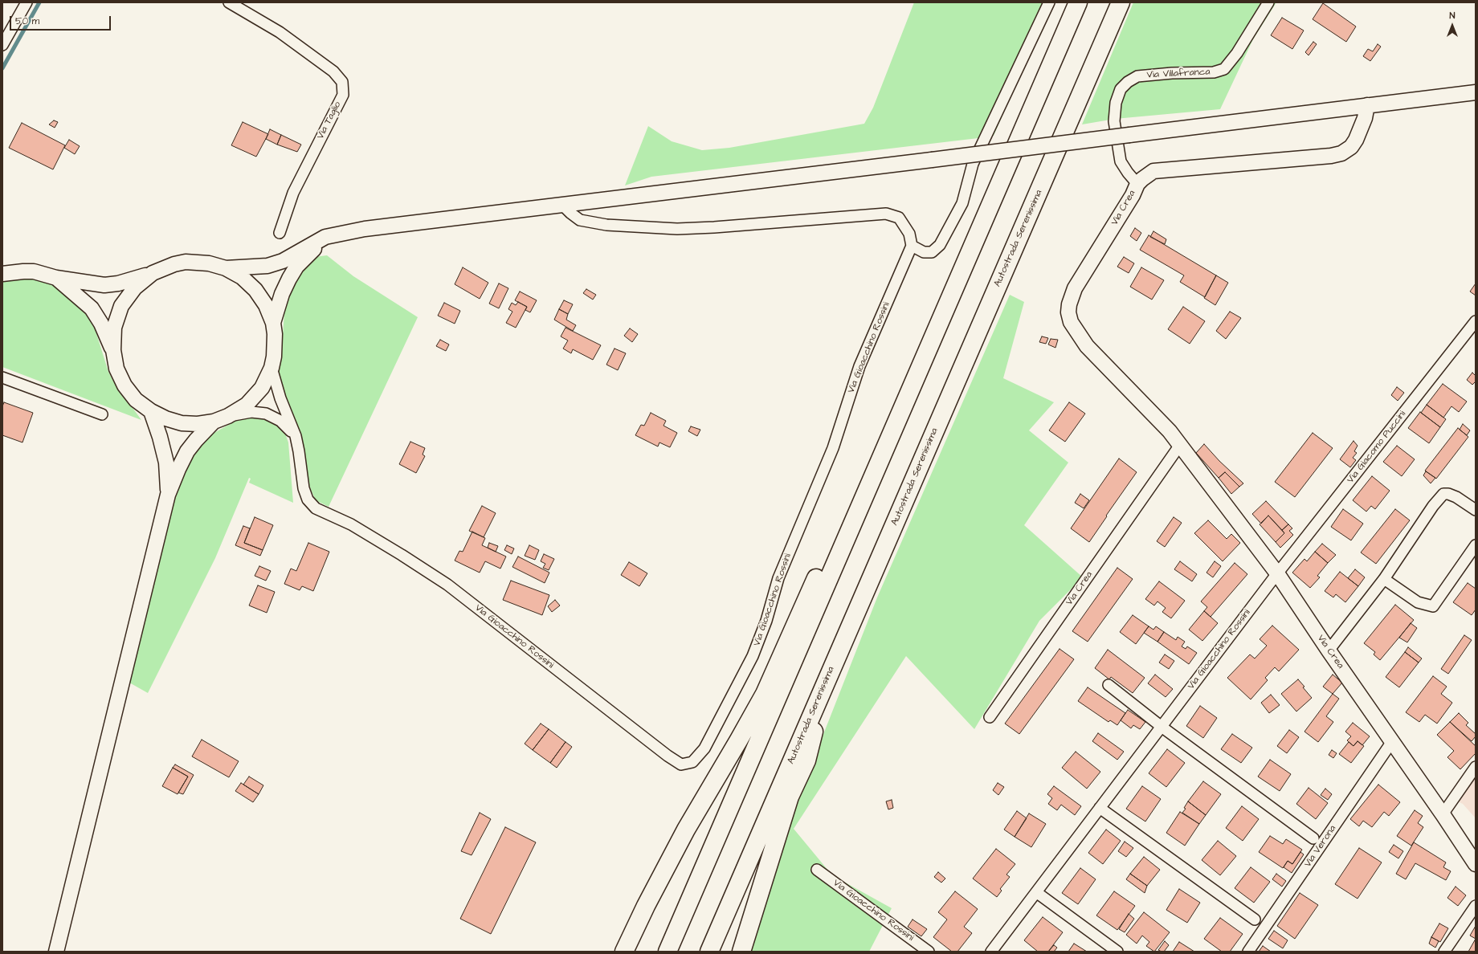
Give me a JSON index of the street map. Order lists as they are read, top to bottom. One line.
{"streets":{"highway":["Autostrada Serenissima"],"main road":["Via Crea"],"street":["Via Villafranca","Via Taglio","Via Gioacchino Rossini","Via Giacomo Puccini","Via Verona"]},"crossings":[["Via Villafranca","Via Crea"],["Via Crea","Via Gioacchino Rossini"],["Via Crea","Via Giacomo Puccini"],["Via Crea","Via Verona"],["Via Gioacchino Rossini","Via Giacomo Puccini"]],"scale_bar":"50 m","north":"top"}
